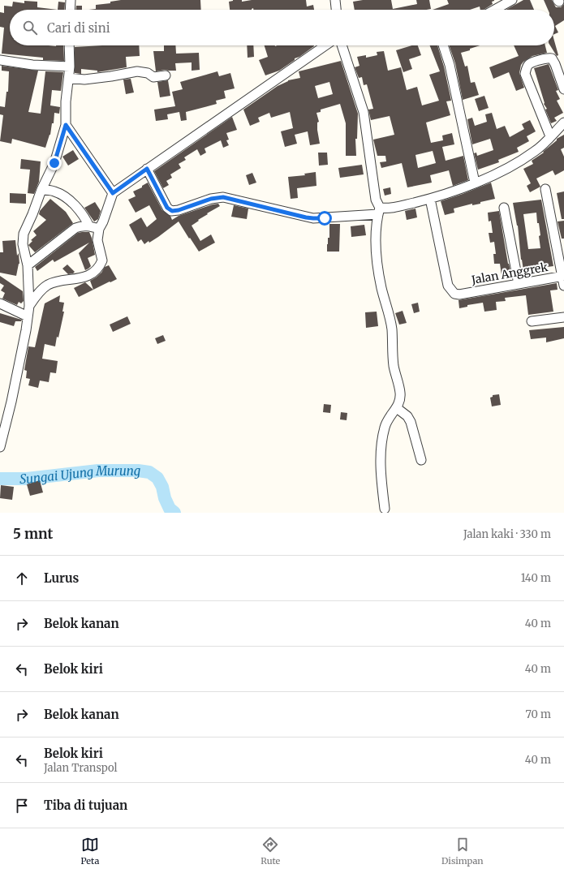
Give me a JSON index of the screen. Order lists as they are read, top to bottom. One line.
{"streets":{"street":["Jalan Anggrek"]},"water":["Sungai Ujung Murung"],"page":{"search":"Cari di sini","heading":["5 mnt","Jalan kaki · 330 m"],"list":[["Lurus","140 m"],["Belok kanan","40 m"],["Belok kiri","40 m"],["Belok kanan","70 m"],["Belok kiri","Jalan Transpol","40 m"],"Tiba di tujuan"],"nav":["Peta","Rute","Disimpan"]}}
